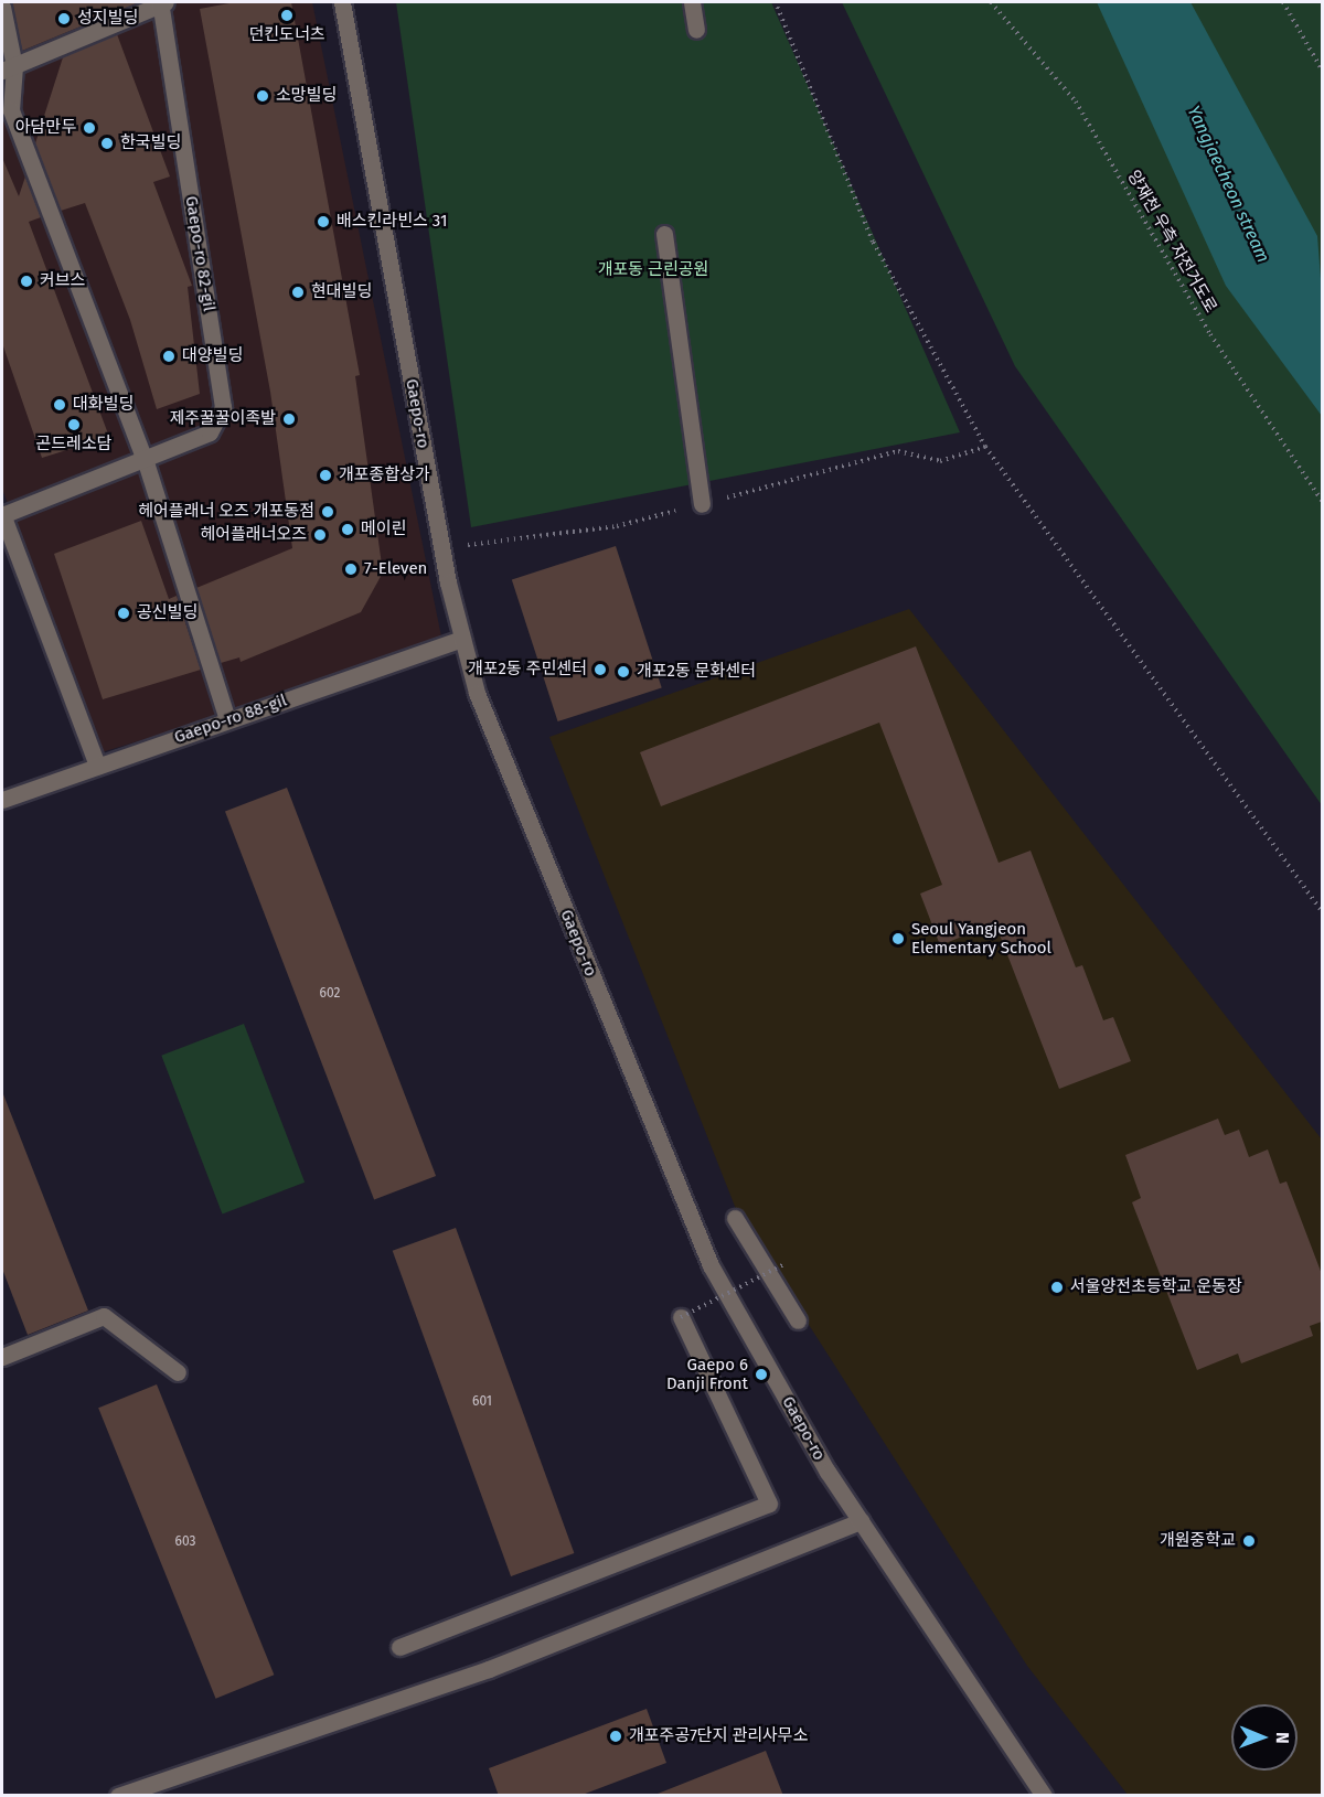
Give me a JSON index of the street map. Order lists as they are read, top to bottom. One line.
{"streets":{"street":["Gaepo-ro 82-gil","Gaepo-ro","Gaepo-ro 88-gil"],"path":["양재천 우측 자전거도로"]},"crossings":[["Gaepo-ro","Gaepo-ro 88-gil"]],"water":["Yangjaecheon stream"],"parks":["개포동 근린공원"],"places":["던킨도너츠","성지빌딩","소망빌딩","아담만두","한국빌딩","배스킨라빈스 31","커브스","현대빌딩","대양빌딩","대화빌딩","제주꿀꿀이족발","곤드레소담","개포종합상가","헤어플래너 오즈 개포동점","메이린","헤어플래너오즈","7-Eleven","공신빌딩","개포2동 주민센터","개포2동 문화센터","Seoul Yangjeon Elementary School","서울양전초등학교 운동장","Gaepo 6 Danji Front","개원중학교","개포주공7단지 관리사무소"],"house_numbers":["602","601","603"],"north":"right"}
